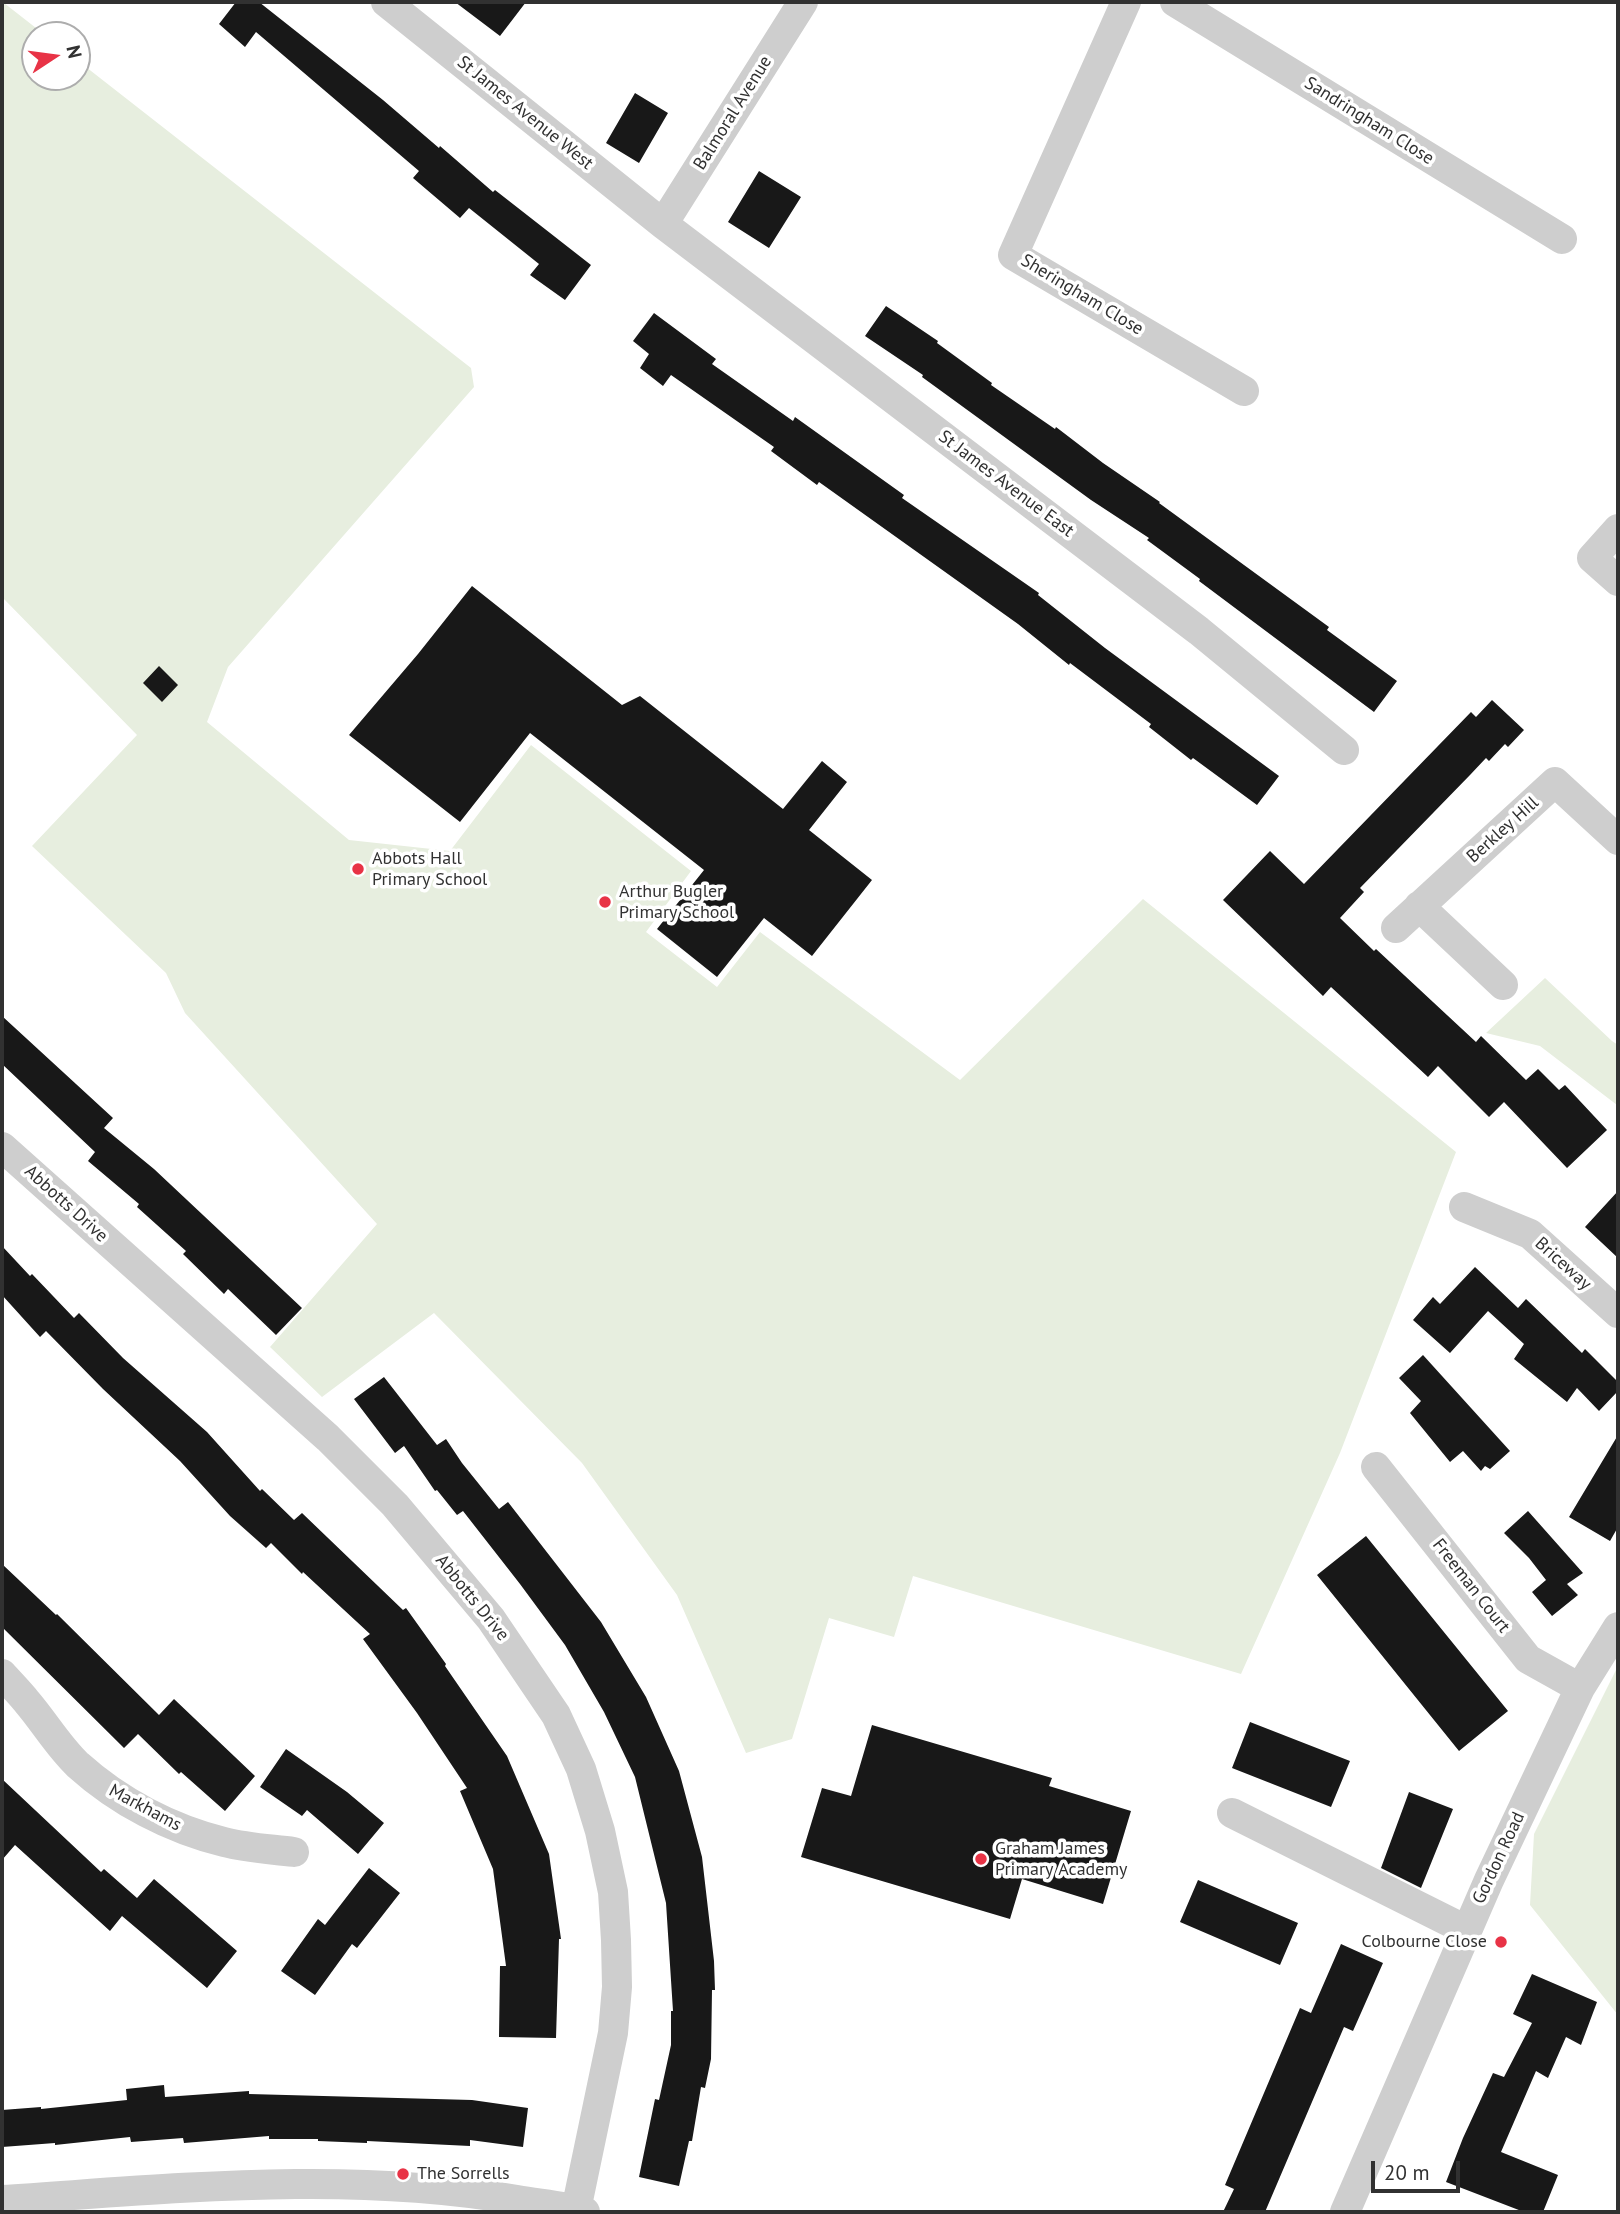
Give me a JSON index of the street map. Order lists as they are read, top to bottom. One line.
{"streets":{"street":["St James Avenue West","Balmoral Avenue","Sandringham Close","Sheringham Close","St James Avenue East","Berkley Hill","Abbotts Drive","Briceway","Freeman Court","Markhams","Gordon Road"]},"crossings":[["St James Avenue West","Balmoral Avenue"],["St James Avenue West","St James Avenue East"],["Balmoral Avenue","St James Avenue East"],["Freeman Court","Gordon Road"]],"places":["Abbots Hall Primary School","Arthur Bugler Primary School","Graham James Primary Academy","Colbourne Close","The Sorrells"],"scale_bar":"20 m","north":"right"}
